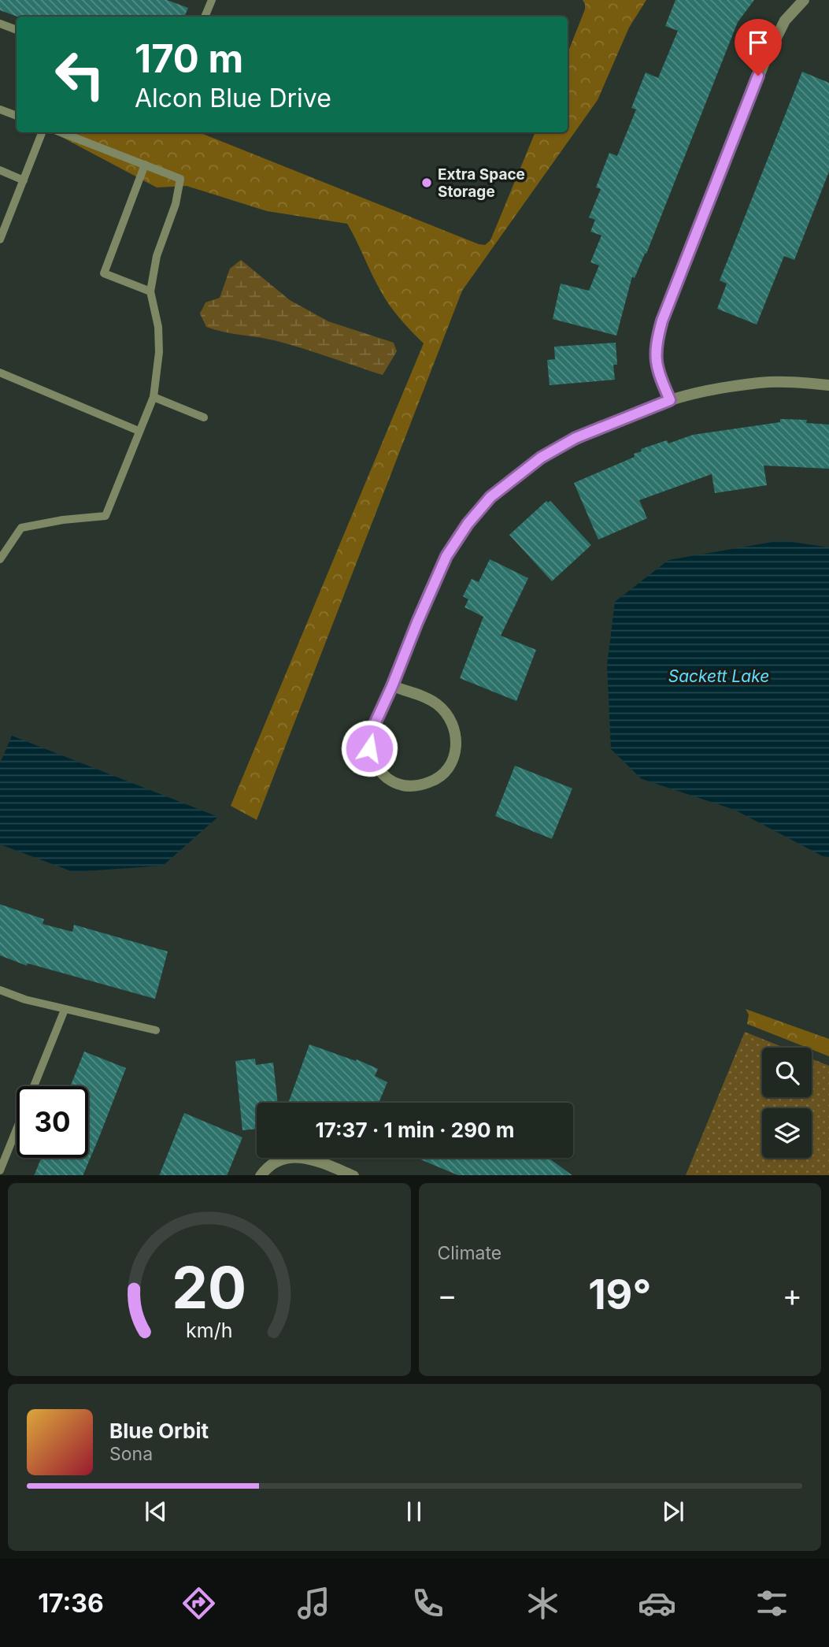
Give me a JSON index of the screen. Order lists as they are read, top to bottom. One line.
{"water":["Sackett Lake"],"places":["Extra Space Storage"],"page":{"turn":["170 m","Alcon Blue Drive"],"limit":"30","trip":"17:37 · 1 min · 290 m","tile":"Climate","heat":["−","19°","+"],"song":["Blue Orbit","Sona"],"tabs":"17:36","gauge":["20","km/h"]}}
